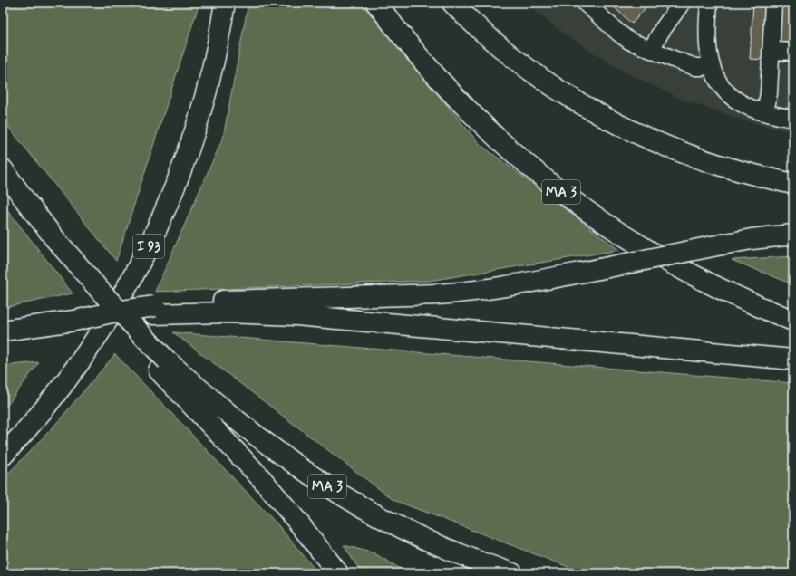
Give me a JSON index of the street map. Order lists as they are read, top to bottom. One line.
{"streets":{"highway":["MA 3","I 93"]}}
